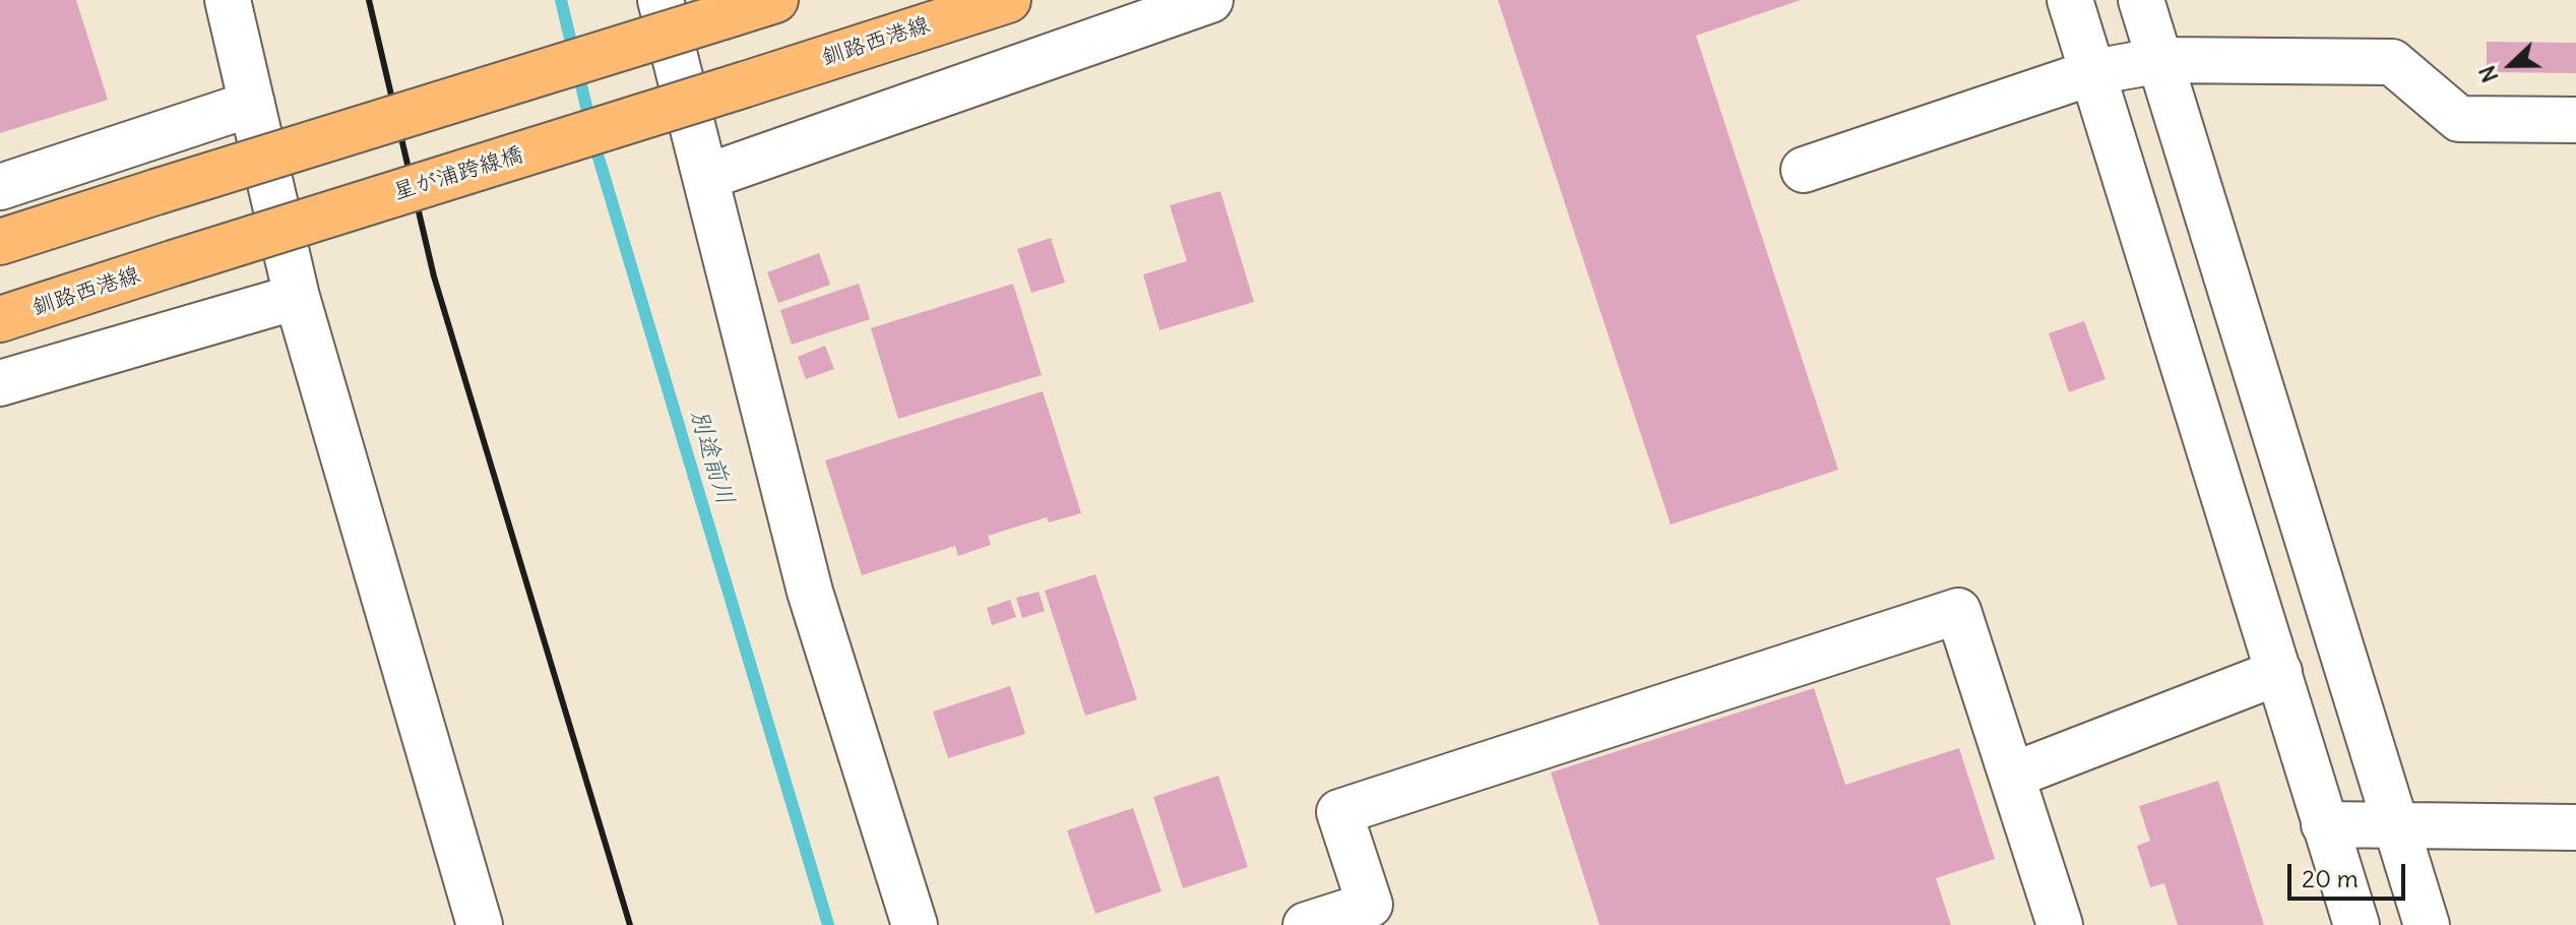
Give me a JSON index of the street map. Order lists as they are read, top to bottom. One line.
{"streets":{"main road":["釧路西港線","星が浦跨線橋"]},"crossings":[["釧路西港線","星が浦跨線橋"]],"water":["別途前川"],"scale_bar":"20 m","north":"left"}
